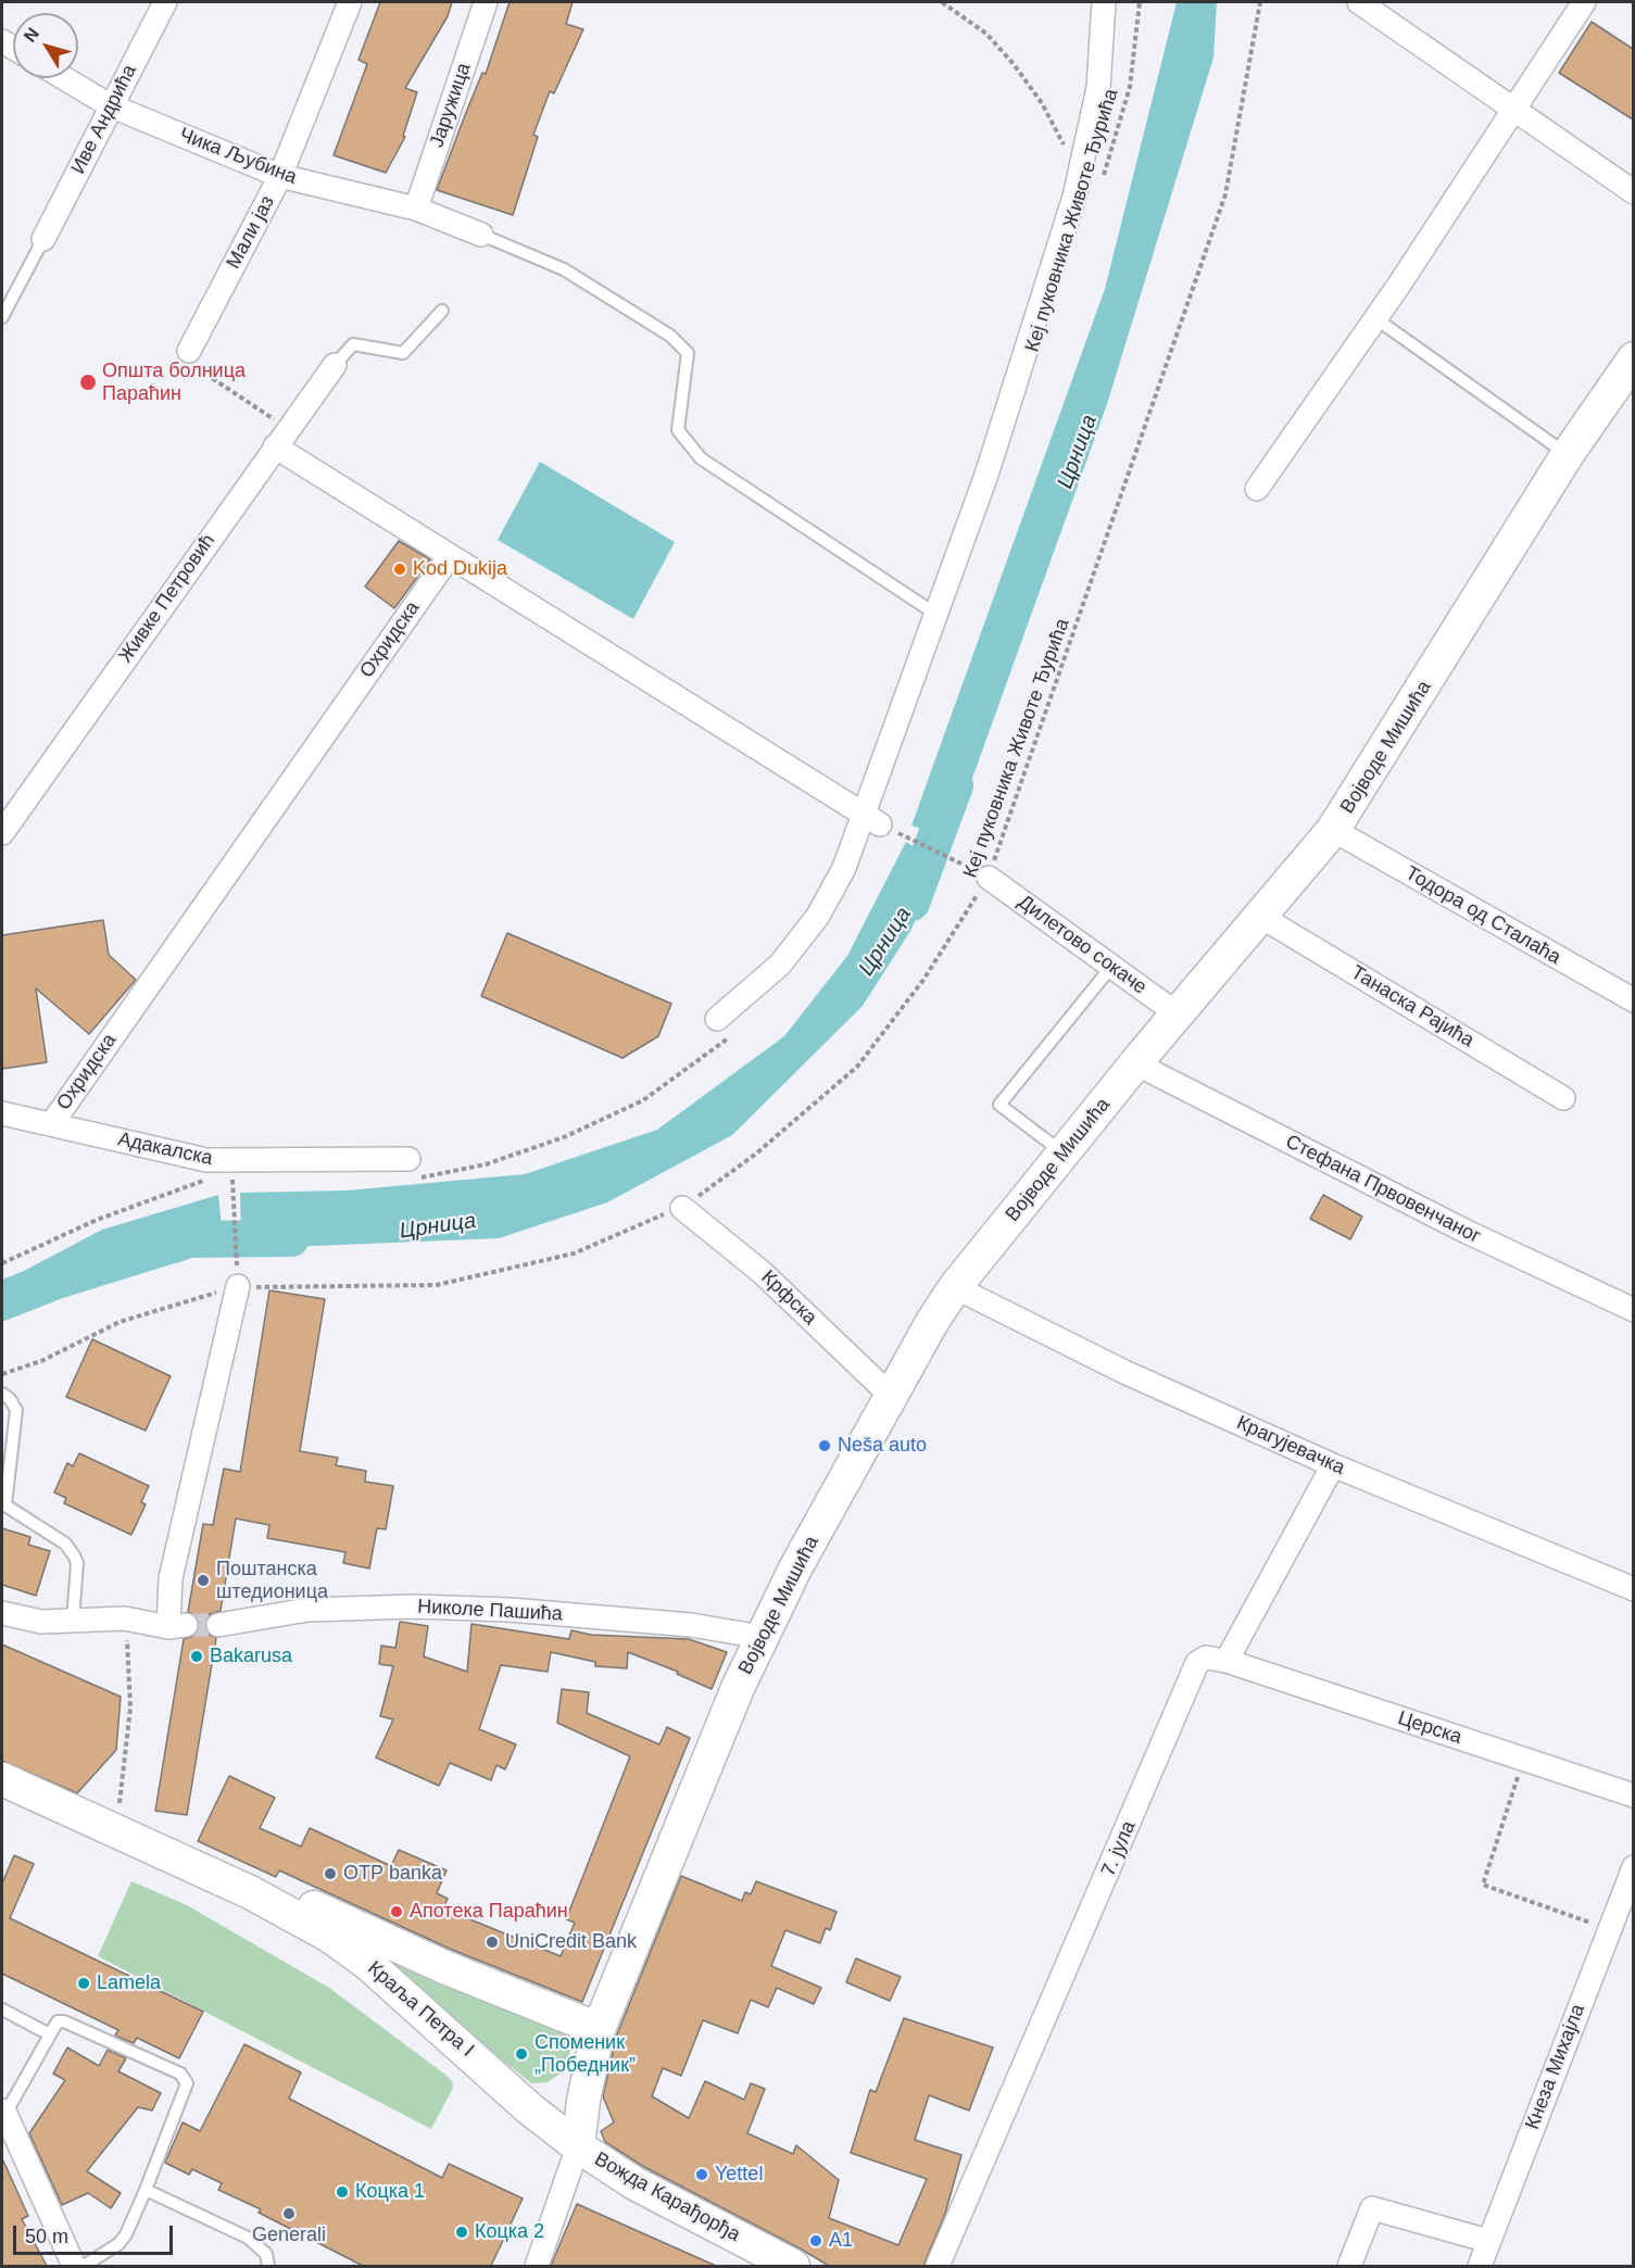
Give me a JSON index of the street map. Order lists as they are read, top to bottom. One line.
{"streets":{"main road":["Војводе Мишића","Краља Петра I","Вожда Карађорђа"],"street":["Јаружица","Иве Андрића","Чика Љубина","Мали јаз","Живке Петровић","Охридска","Тодора од Сталаћа","Дилетово сокаче","Танаска Рајића","Адакалска","Стефана Првовенчаног","Крфска","Крагујевачка","Николе Пашића","Церска","7. јула","Кнеза Михајла"],"path":["Кеј пуковника Животе Ђурића"]},"crossings":[["Јаружица","Чика Љубина"],["Иве Андрића","Чика Љубина"],["Чика Љубина","Мали јаз"],["Кеј пуковника Животе Ђурића","Дилетово сокаче"],["Кеј пуковника Животе Ђурића","Крфска"],["Охридска","Адакалска"],["Војводе Мишића","Тодора од Сталаћа"],["Војводе Мишића","Дилетово сокаче"],["Војводе Мишића","Танаска Рајића"],["Војводе Мишића","Стефана Првовенчаног"],["Војводе Мишића","Крфска"],["Војводе Мишића","Крагујевачка"],["Војводе Мишића","Николе Пашића"],["Војводе Мишића","Краља Петра I"],["Војводе Мишића","Вожда Карађорђа"],["Церска","7. јула"],["Краља Петра I","Вожда Карађорђа"]],"water":["Црница"],"places":["Општа болница Параћин","Kod Dukija","Neša auto","Поштанска штедионица","Bakarusa","OTP banka","Апотека Параћин","UniCredit Bank","Lamela","Споменик „Победник”","Yettel","Коцка 1","Generali","Коцка 2","A1"],"scale_bar":"50 m","north":"top left"}
